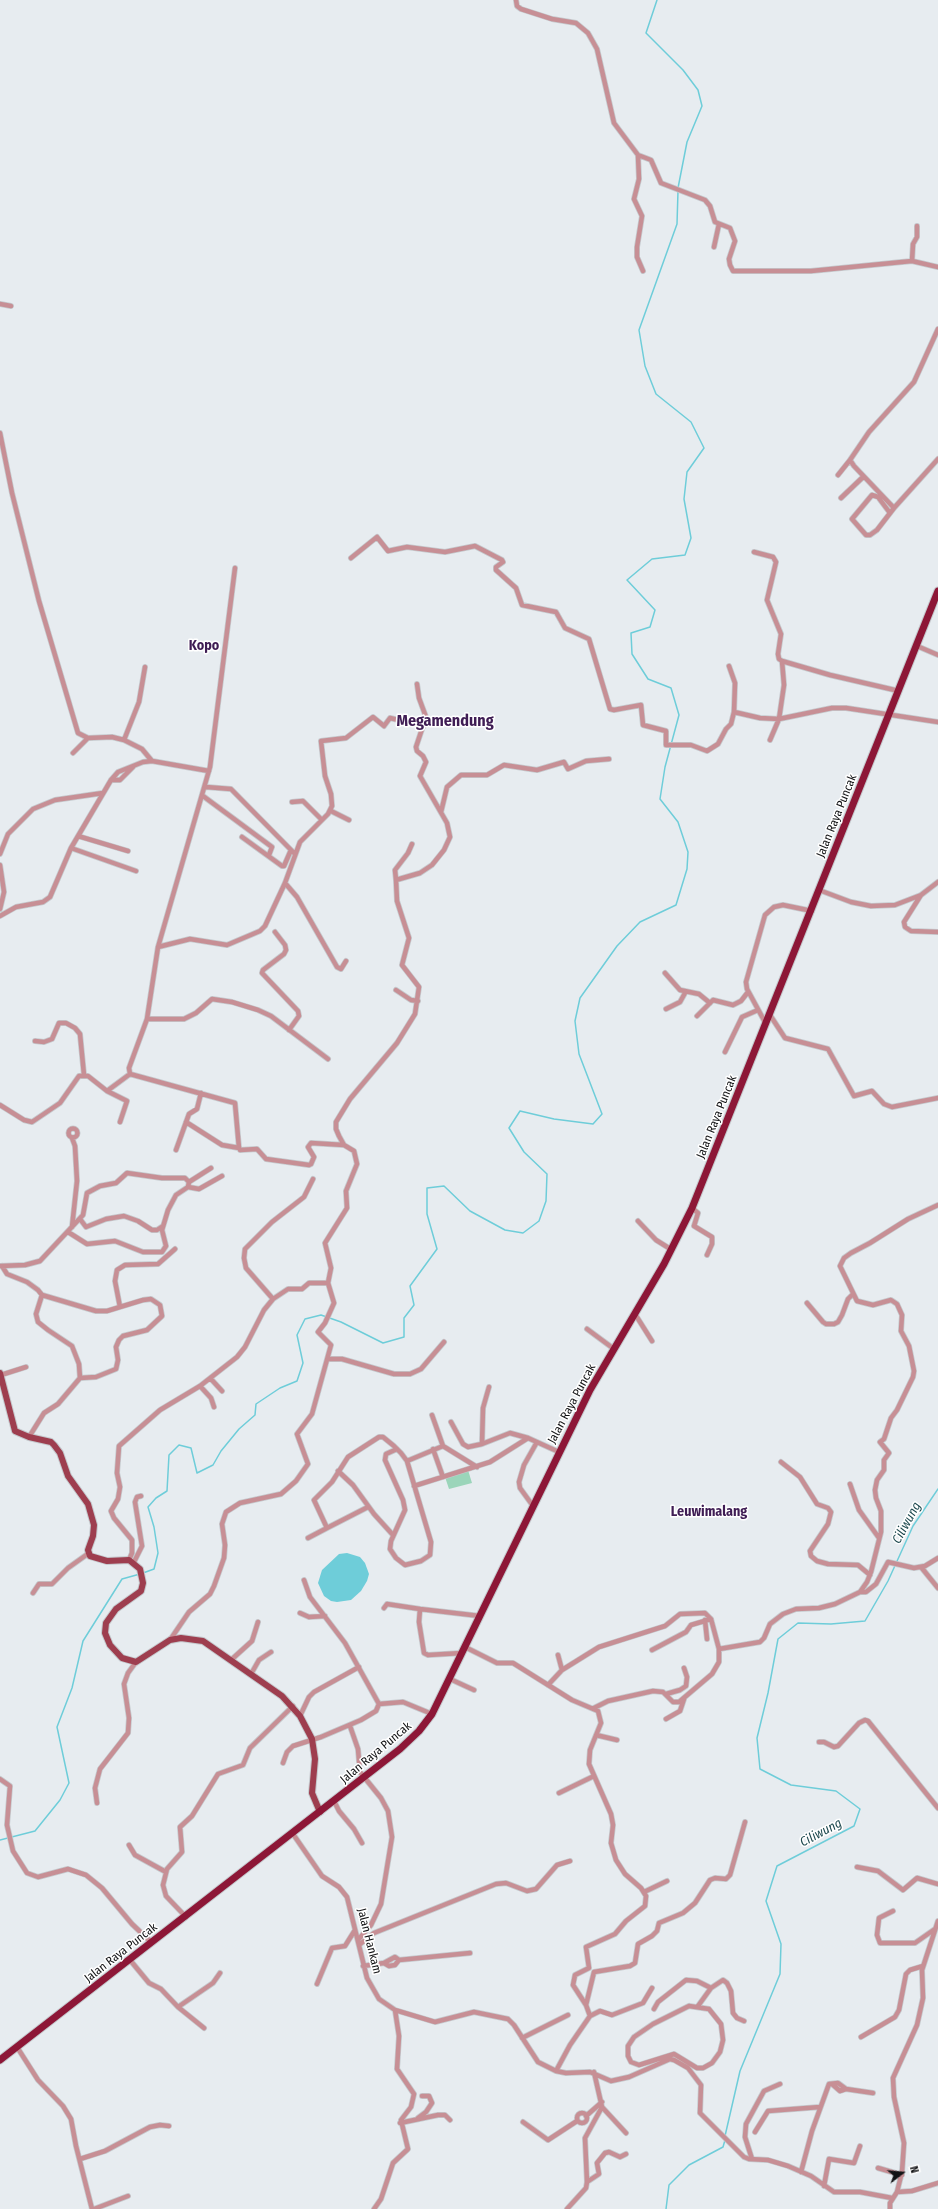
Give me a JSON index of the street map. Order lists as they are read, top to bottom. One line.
{"streets":{"highway":["Jalan Raya Puncak"],"street":["Jalan Hankam"]},"crossings":[["Jalan Raya Puncak","Jalan Hankam"]],"districts":["Kopo","Megamendung","Leuwimalang"],"water":["Ciliwung"],"north":"right"}
